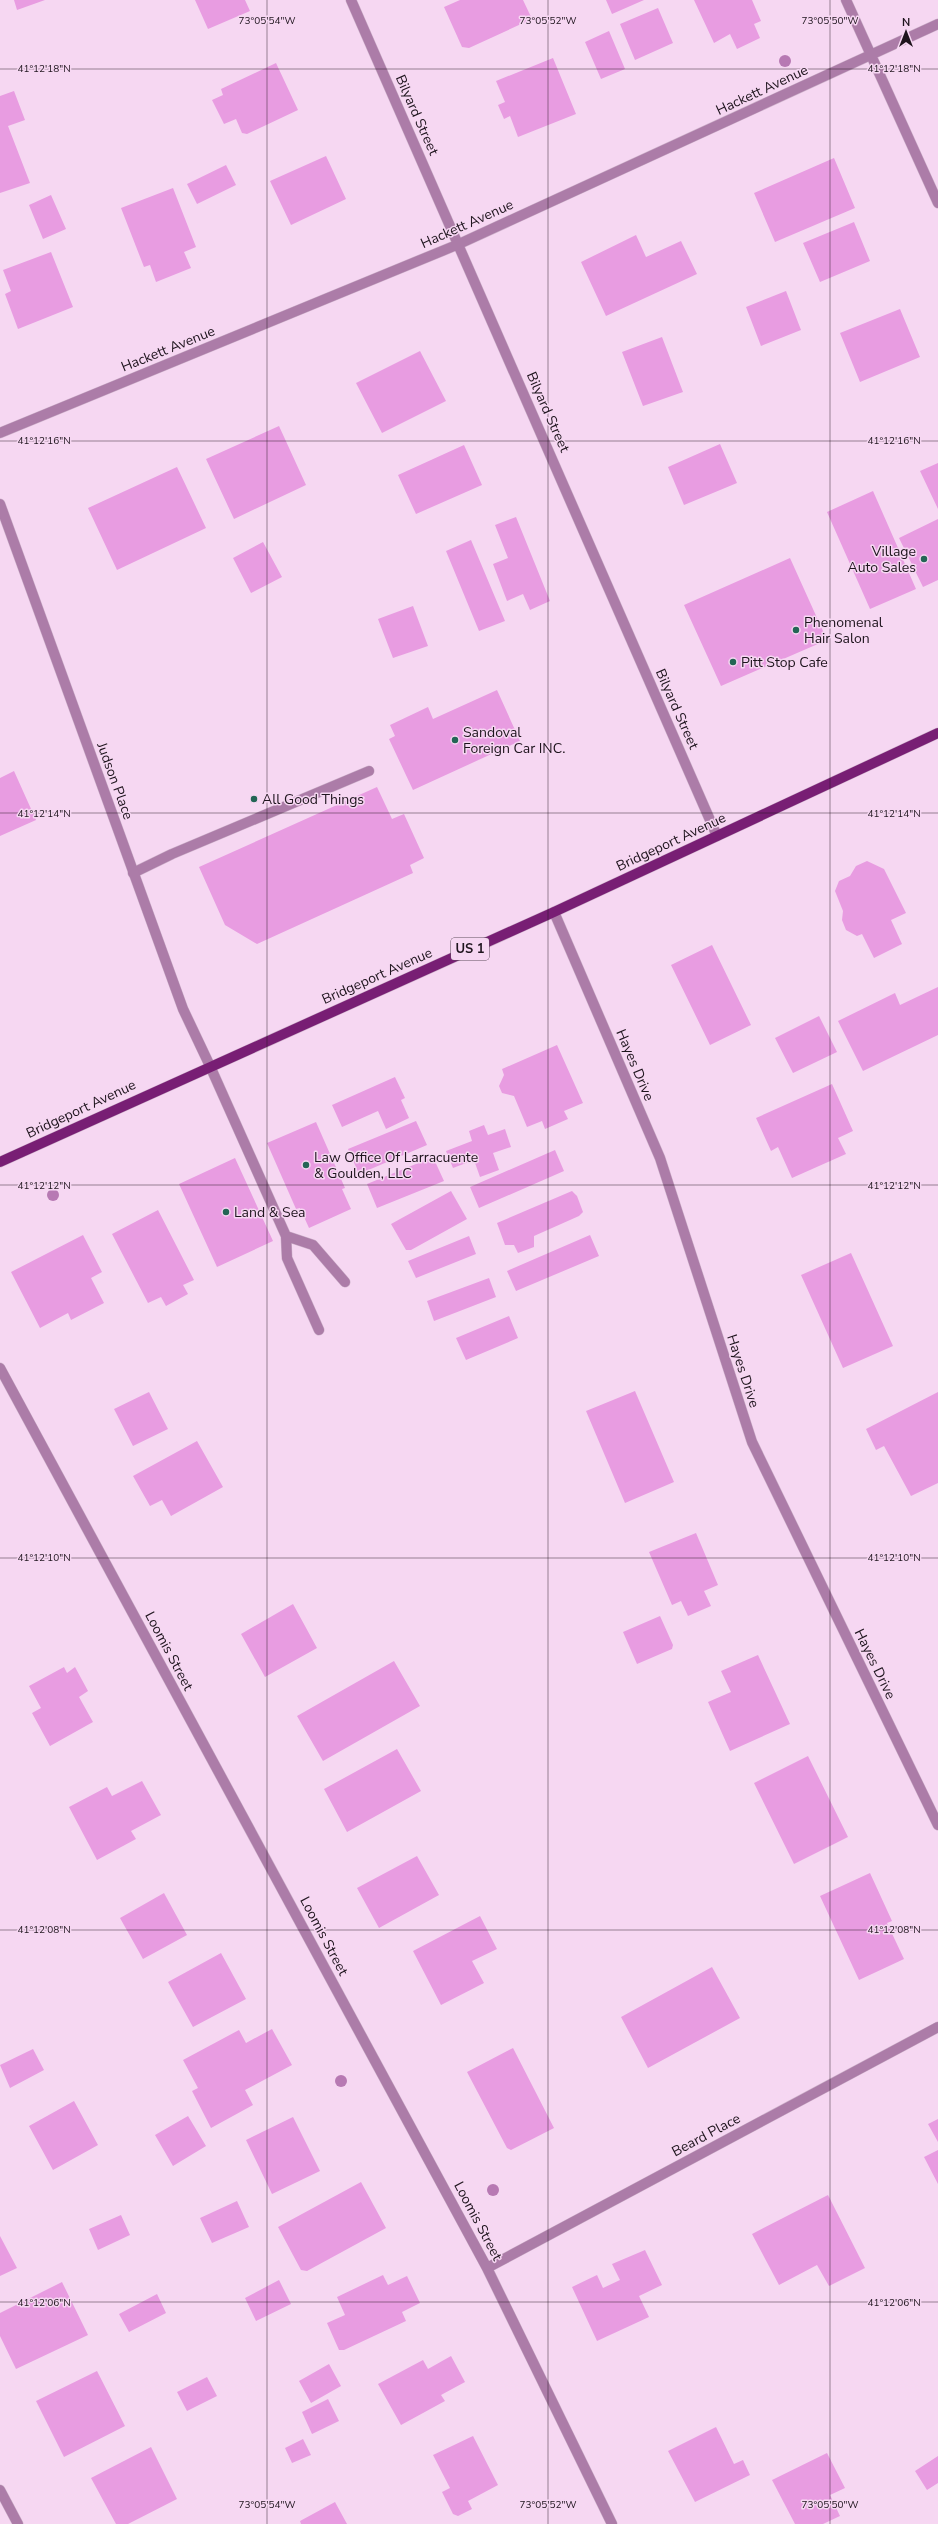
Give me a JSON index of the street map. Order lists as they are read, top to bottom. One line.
{"streets":{"main road":["Bridgeport Avenue","US 1"],"street":["Hackett Avenue","Bilyard Street","Judson Place","Hayes Drive","Loomis Street","Beard Place"]},"crossings":[["Hackett Avenue","Bilyard Street"],["Bilyard Street","Bridgeport Avenue"],["Judson Place","Bridgeport Avenue"],["Bridgeport Avenue","Hayes Drive"],["Loomis Street","Beard Place"]],"places":["Village Auto Sales","Phenomenal Hair Salon","Pitt Stop Cafe","Sandoval Foreign Car INC.","All Good Things","Law Office Of Larracuente & Goulden, LLC","Land & Sea"],"north":"top","coordinates":["73°05'54\"W","73°05'52\"W","73°05'50\"W","41°12'18\"N","41°12'16\"N","41°12'14\"N","41°12'12\"N","41°12'10\"N","41°12'08\"N","41°12'06\"N"]}
